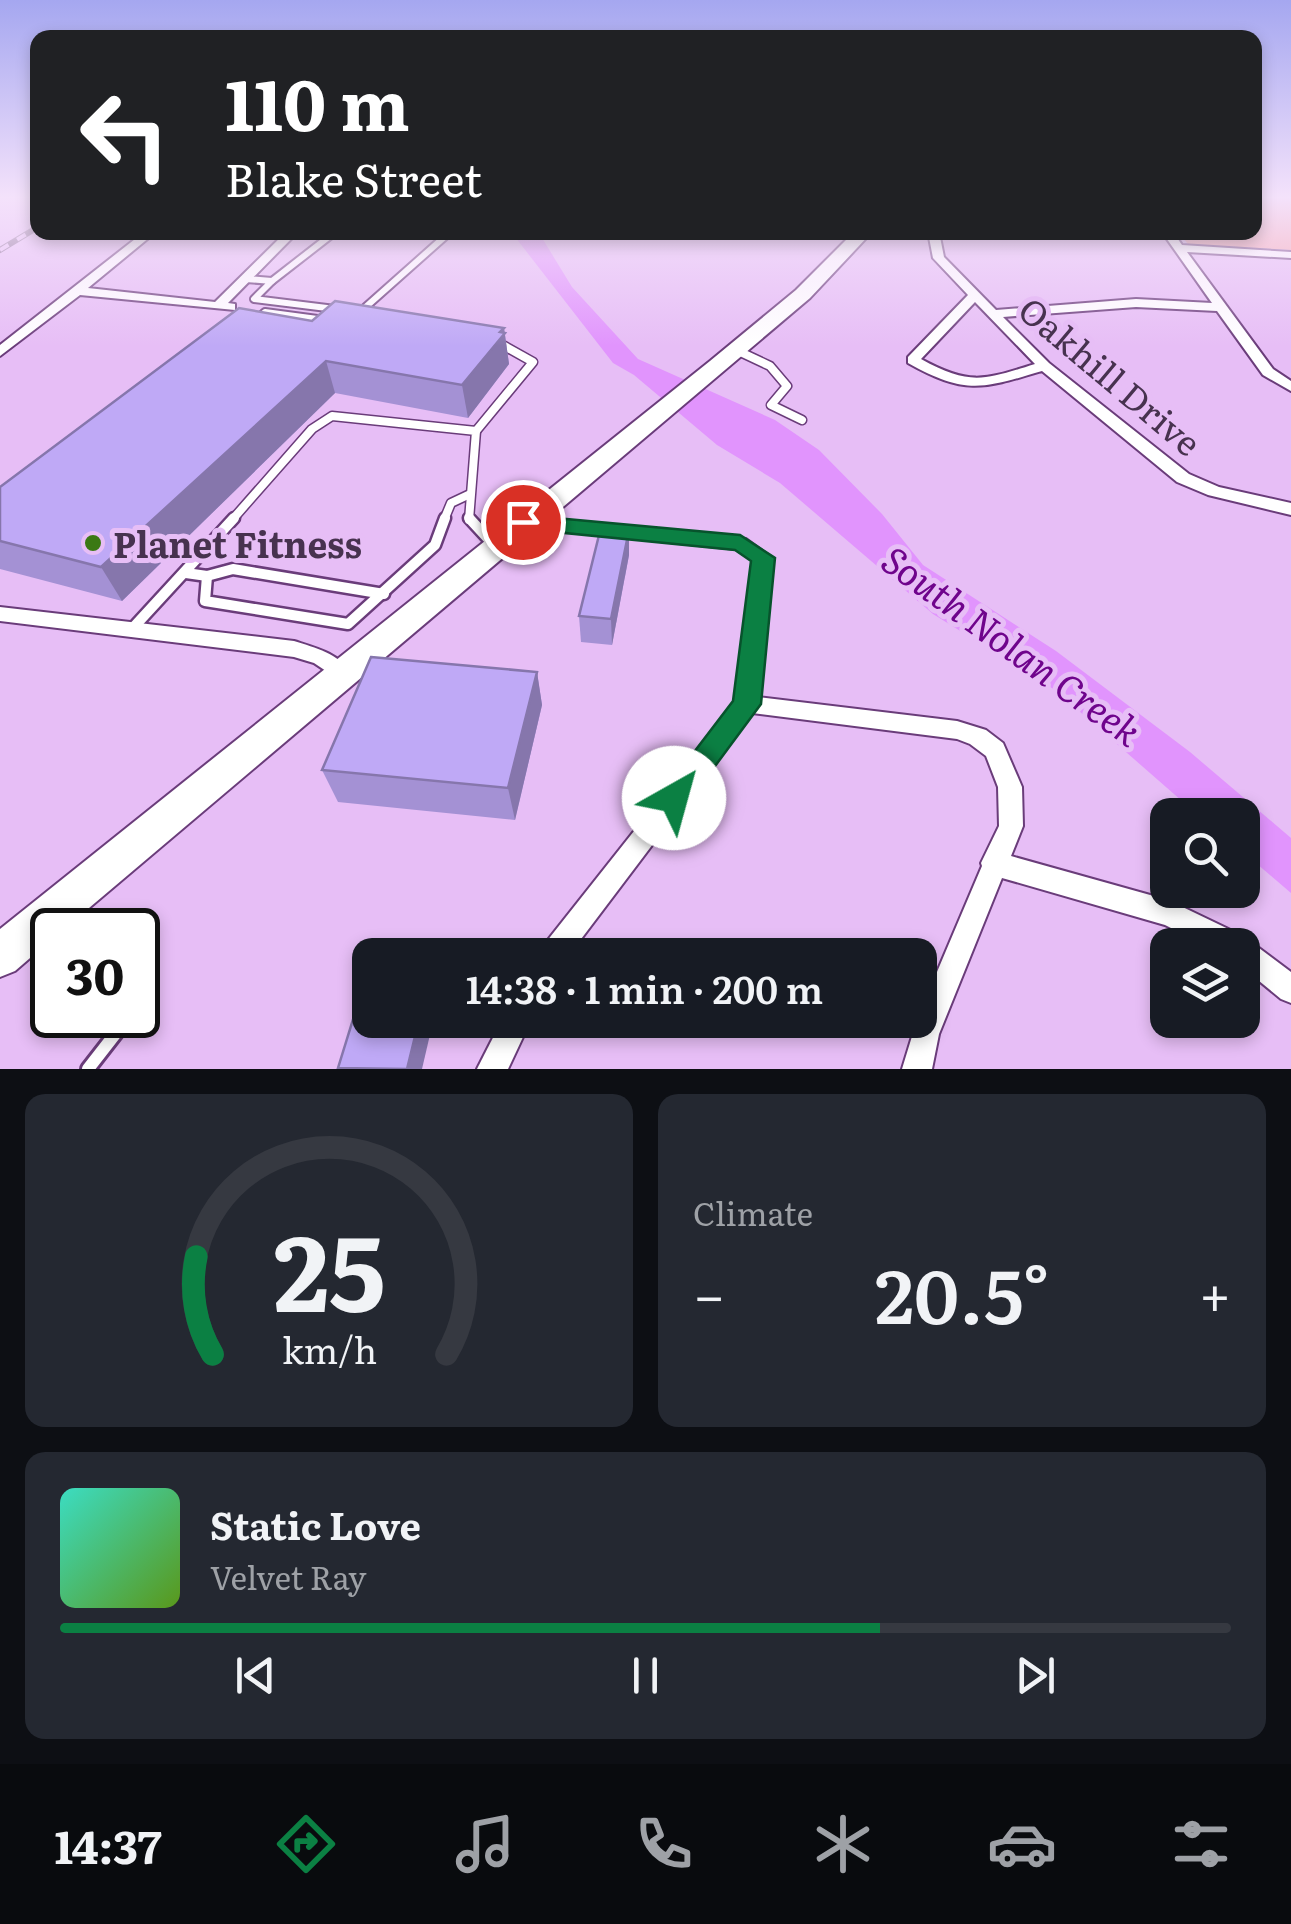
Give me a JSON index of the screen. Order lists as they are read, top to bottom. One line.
{"streets":{"street":["Oakhill Drive"]},"water":["South Nolan Creek"],"places":["Planet Fitness"],"page":{"turn":["110 m","Blake Street"],"limit":"30","trip":"14:38 · 1 min · 200 m","tile":"Climate","heat":["−","20.5°","+"],"song":["Static Love","Velvet Ray"],"tabs":"14:37","gauge":["25","km/h"]}}
